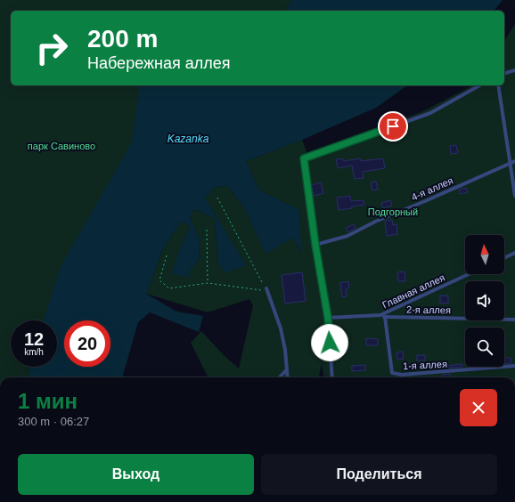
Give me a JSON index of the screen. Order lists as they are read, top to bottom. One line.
{"streets":{"lane":["4-я аллея","Главная аллея","2-я аллея","1-я аллея"]},"crossings":[["2-я аллея","1-я аллея"]],"water":["Kazanka"],"parks":["парк Савиново","Подгорный"],"north":"top","page":{"turn":["200 m","Набережная аллея"],"speed":"12 km/h","limit":"20","heading":["1 мин","300 m · 06:27"],"buttons":["Выход","Поделиться"]}}
